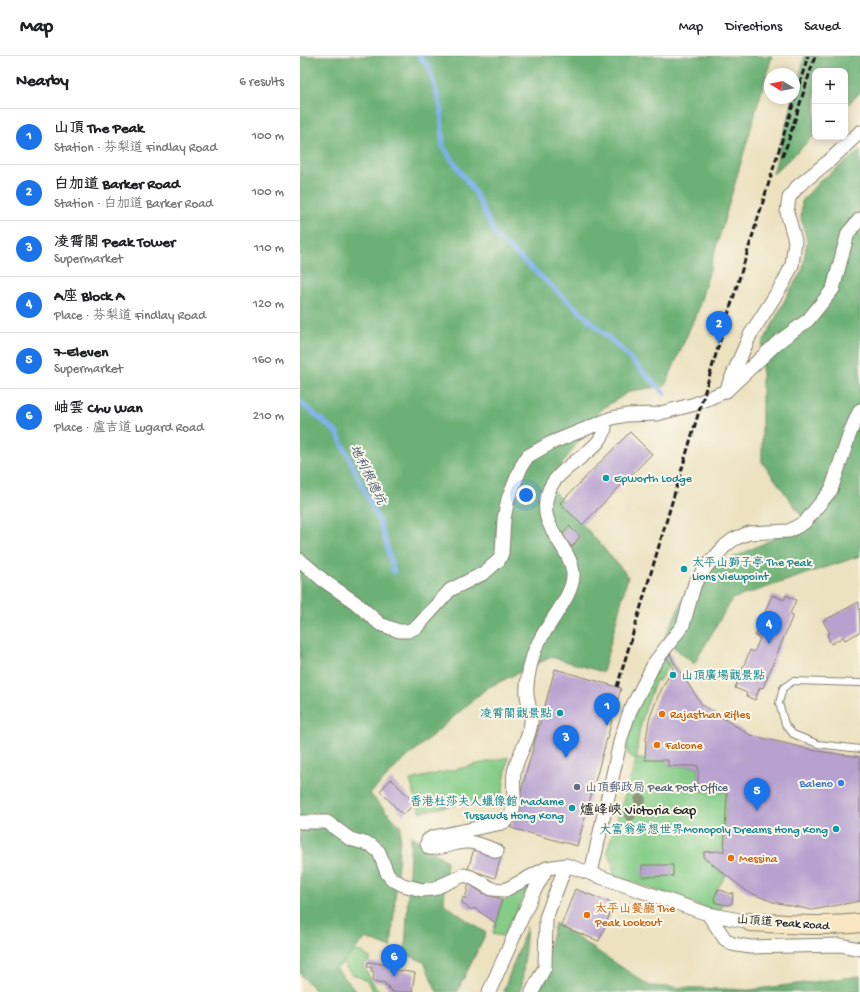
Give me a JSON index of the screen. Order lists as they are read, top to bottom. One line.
{"streets":{"main road":["山頂道 Peak Road"]},"districts":["爐峰峽 Victoria Gap"],"water":["地利根德坑"],"places":["Epworth Lodge","太平山獅子亭 The Peak Lions Viewpoint","山頂廣場觀景點","凌霄閣觀景點","Rajasthan Rifles","Falcone","Baleno","山頂郵政局 Peak Post Office","香港杜莎夫人蠟像館 Madame Tussauds Hong Kong","大富翁夢想世界Monopoly Dreams Hong Kong","Messina","太平山餐廳 The Peak Lookout"],"north":"left","page":{"header":"Map","nav":["Map","Directions","Saved"],"heading":["Nearby","6 results"],"map_buttons":["+","−"],"list":[{"mark":"1","name":"山頂 The Peak","note":"Station · 芬梨道 Findlay Road","value":"100 m"},{"mark":"2","name":"白加道 Barker Road","note":"Station · 白加道 Barker Road","value":"100 m"},{"mark":"3","name":"凌霄閣 Peak Tower","note":"Supermarket","value":"110 m"},{"mark":"4","name":"A座 Block A","note":"Place · 芬梨道 Findlay Road","value":"120 m"},{"mark":"5","name":"7-Eleven","note":"Supermarket","value":"160 m"},{"mark":"6","name":"岫雲 Chu Wan","note":"Place · 盧吉道 Lugard Road","value":"210 m"}],"pins":["2","4","1","3","5","6"]}}
